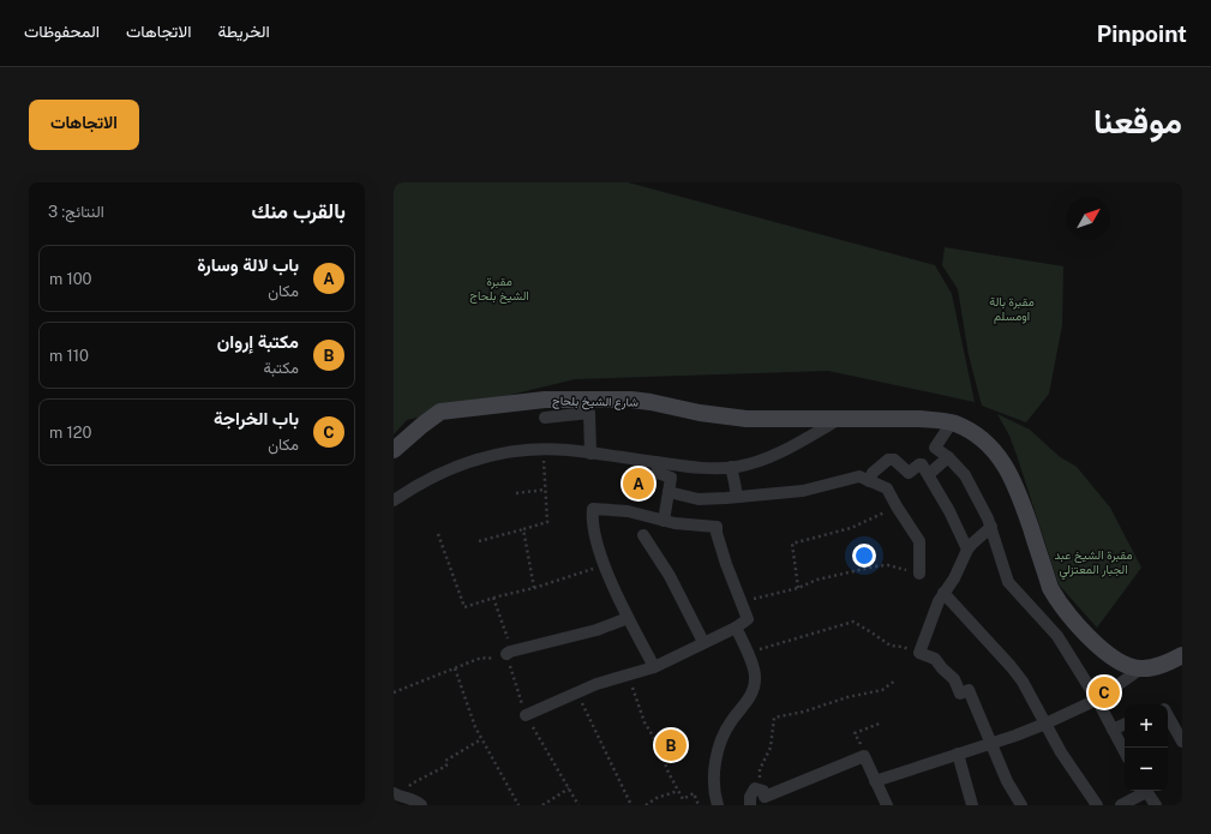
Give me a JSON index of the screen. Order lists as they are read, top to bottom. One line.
{"streets":{"main road":["شارع الشيخ بلحاج"]},"parks":["مقبرة الشيخ بلحاج","مقبرة بالة اومسلم","مقبرة الشيخ عبد الجبار المعتزلي"],"north":"top right","page":{"header":"Pinpoint","nav":["الخريطة","الاتجاهات","المحفوظات"],"title":"موقعنا","buttons":"الاتجاهات","heading":["بالقرب منك","النتائج: 3"],"list":[{"mark":"A","name":"باب لالة وسارة","note":"مكان","value":"100 m"},{"mark":"B","name":"مكتبة إروان","note":"مكتبة","value":"110 m"},{"mark":"C","name":"باب الخراجة","note":"مكان","value":"120 m"}],"pins":["A","C","B"],"map_buttons":["+","−"]}}
